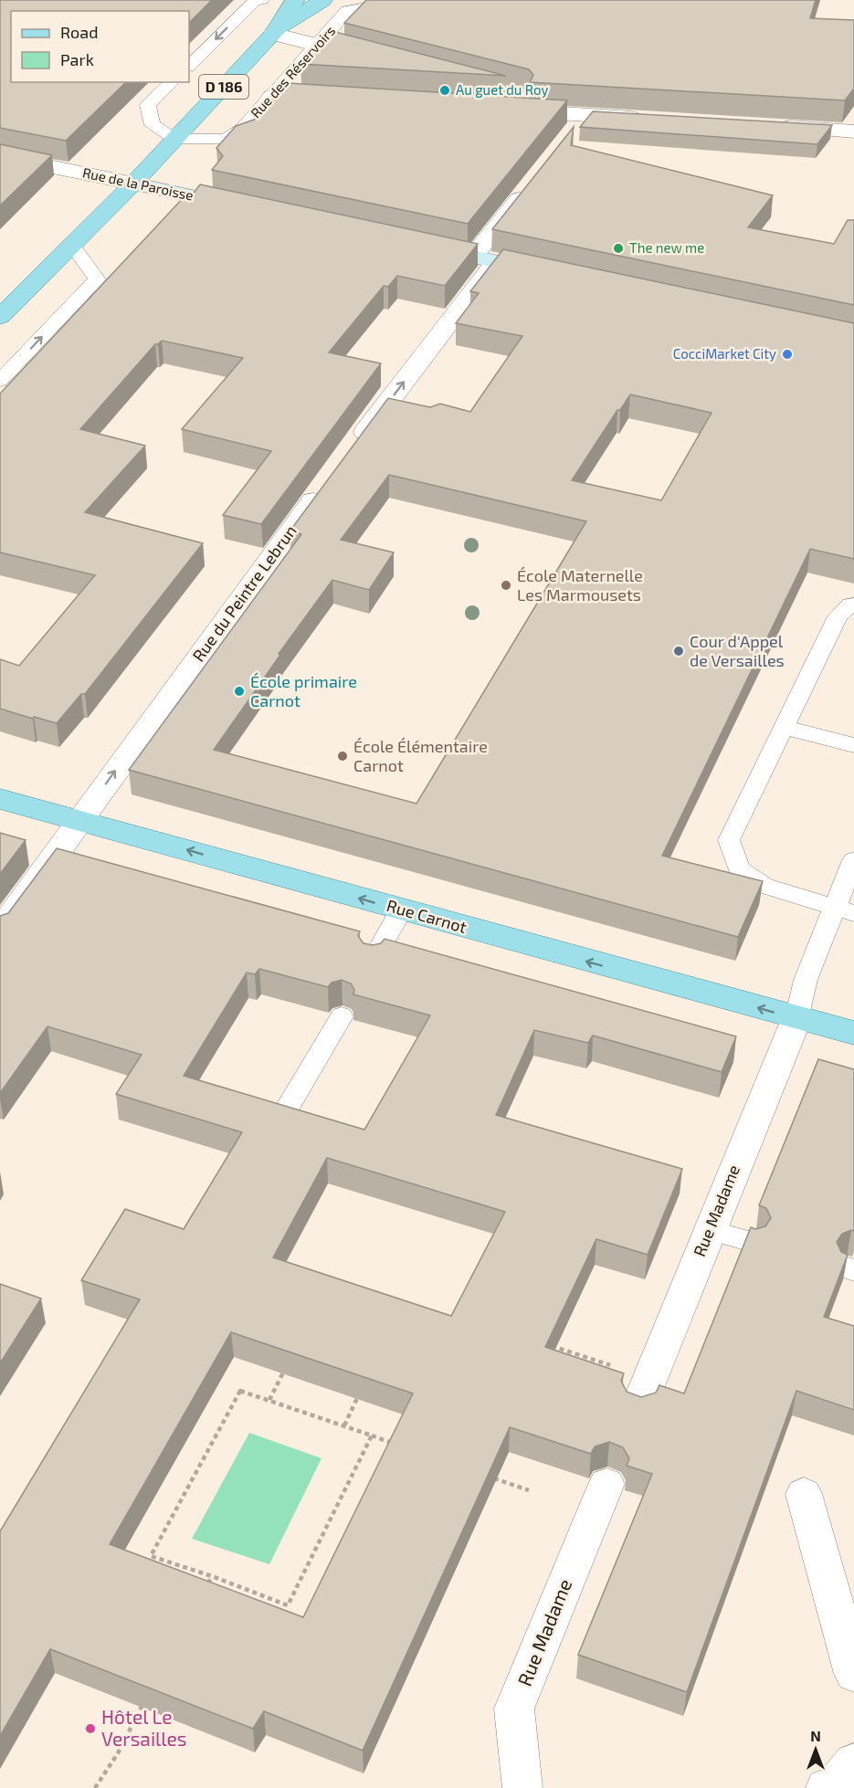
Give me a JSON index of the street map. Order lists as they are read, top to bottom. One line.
{"streets":{"main road":["Rue des Réservoirs","D 186","Rue Carnot"],"street":["Rue de la Paroisse","Rue du Peintre Lebrun","Rue Madame"]},"crossings":[["Rue des Réservoirs","Rue de la Paroisse"],["Rue du Peintre Lebrun","Rue Carnot"],["Rue Carnot","Rue Madame"]],"one_way":["Rue du Peintre Lebrun","Rue Carnot"],"places":["Au guet du Roy","The new me","CocciMarket City","École Maternelle Les Marmousets","Cour d'Appel de Versailles","École primaire Carnot","École Élémentaire Carnot","Hôtel Le Versailles"],"legend":["Road","Park"],"north":"top"}
